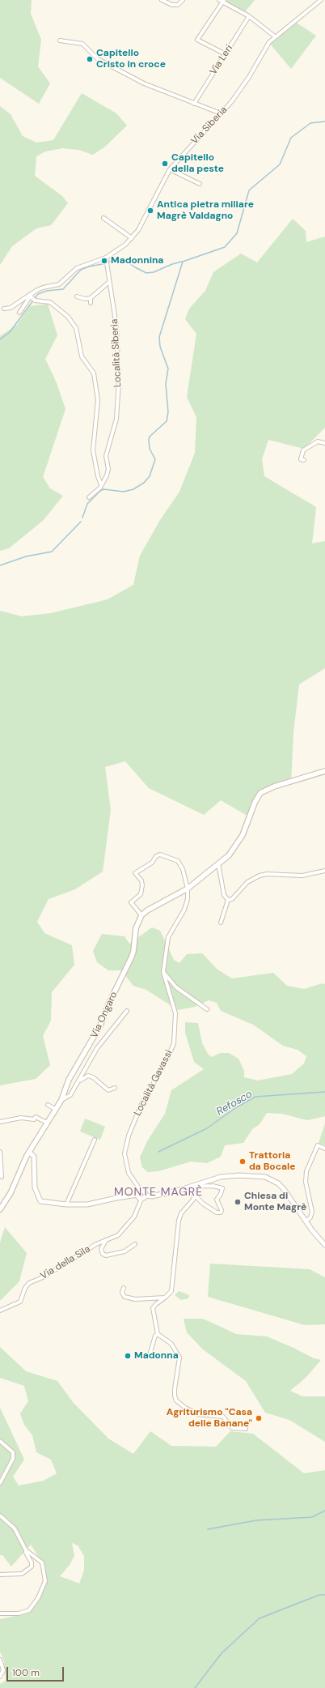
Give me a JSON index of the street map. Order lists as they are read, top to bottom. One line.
{"streets":{"main road":["Via Ongaro"],"street":["Via Leri","Via Siberia","Località Siberia","Località Gavassi","Via della Sila"]},"crossings":[["Via Siberia","Località Siberia"],["Località Gavassi","Via della Sila"]],"districts":["MONTE MAGRÈ"],"water":["Refosco"],"places":["Capitello Cristo in croce","Capitello della peste","Antica pietra miliare Magrè Valdagno","Madonnina","Trattoria da Bocale","Chiesa di Monte Magrè","Madonna","Agriturismo \"Casa delle Banane\""],"scale_bar":"100 m"}
